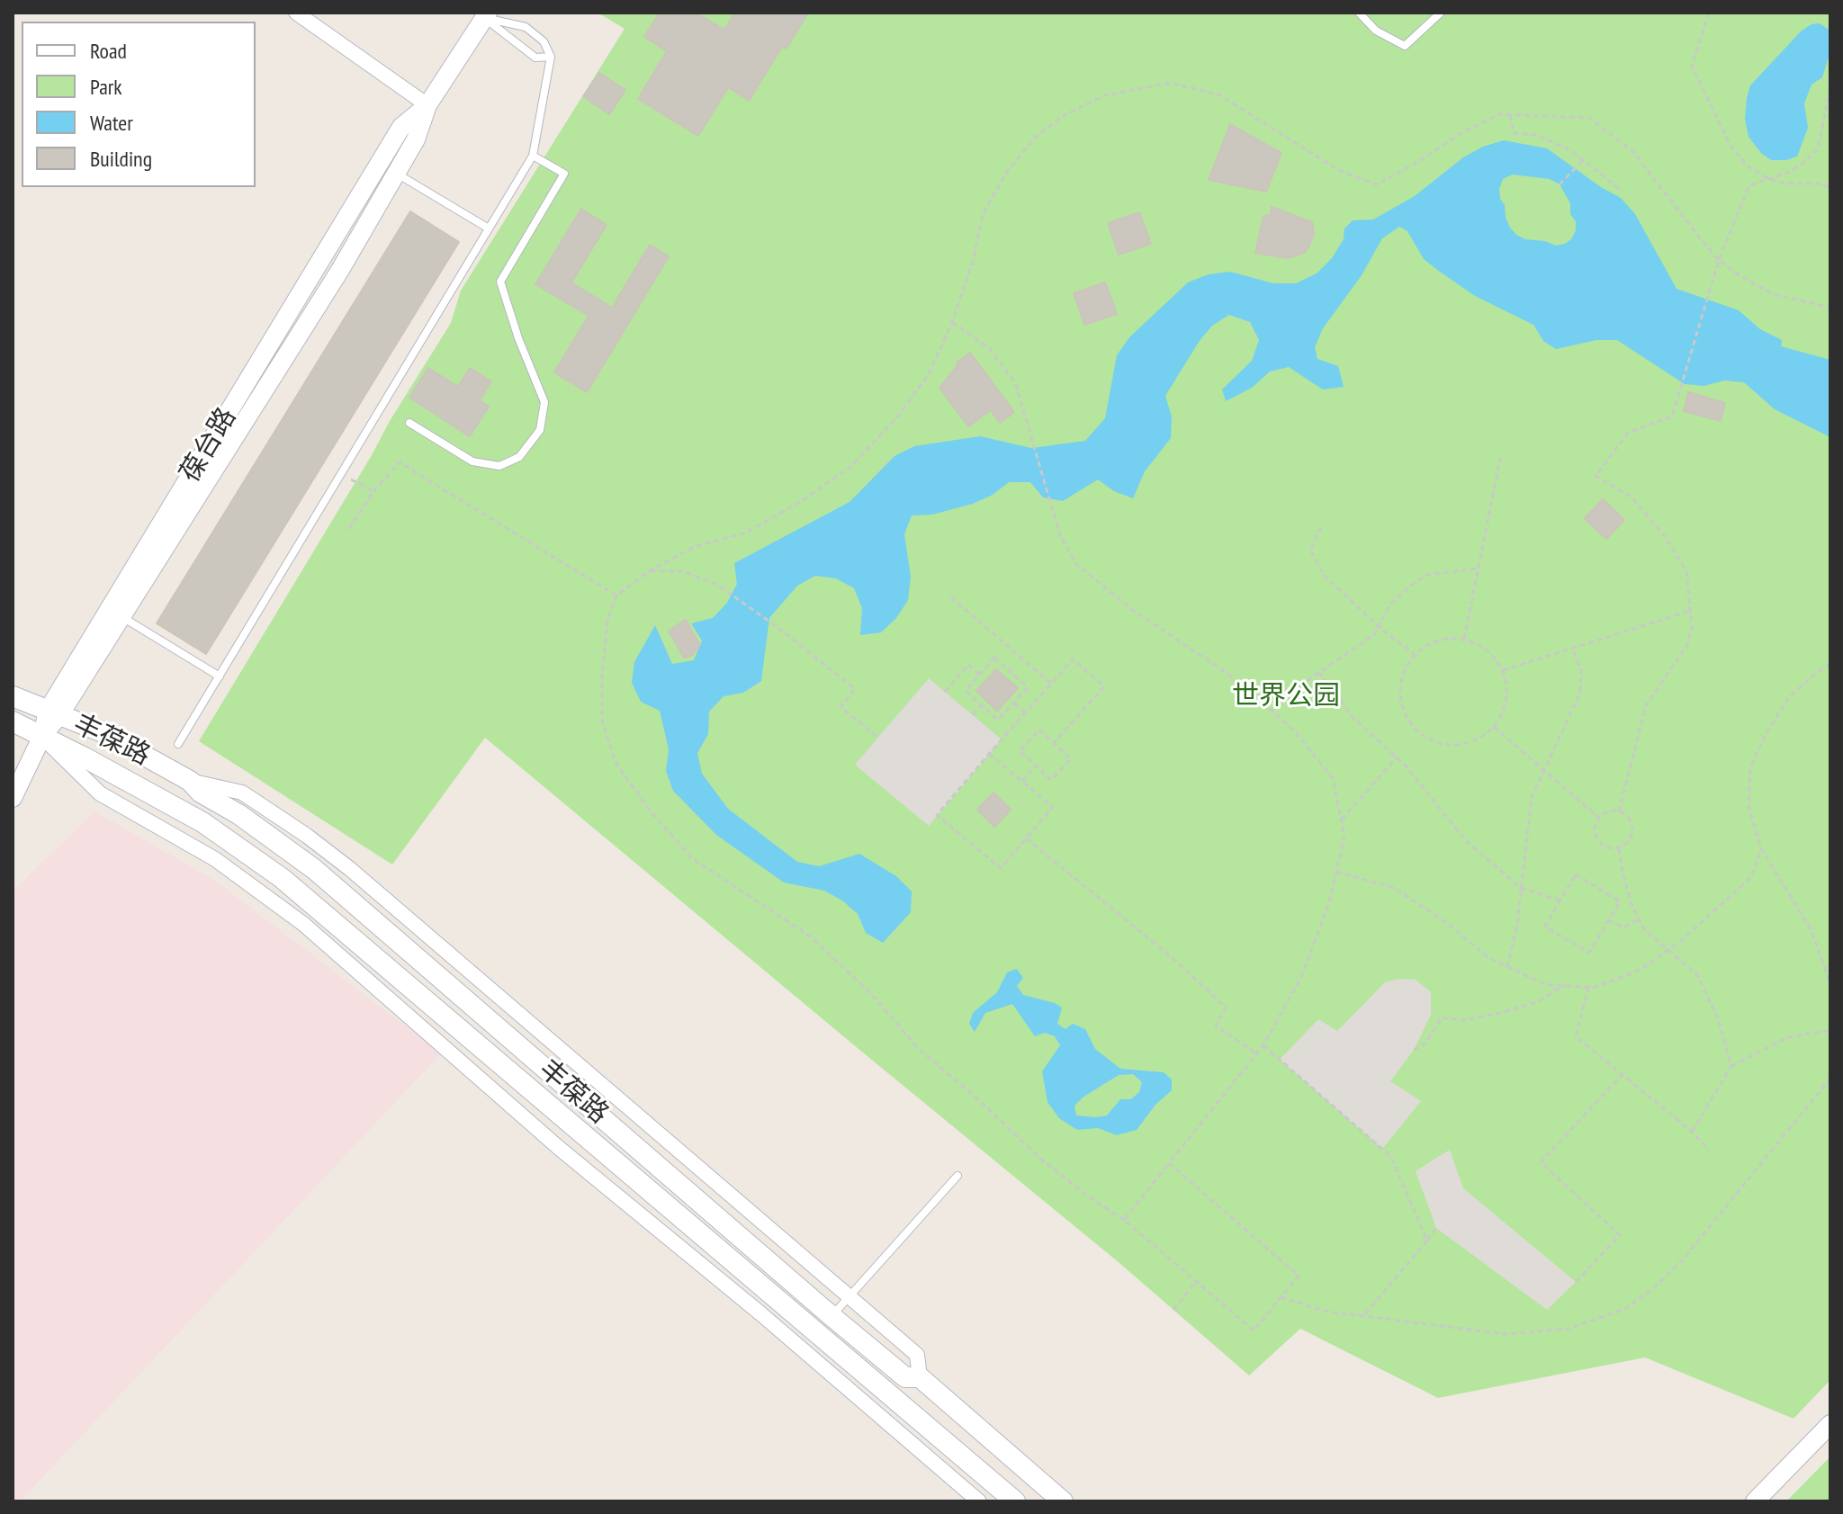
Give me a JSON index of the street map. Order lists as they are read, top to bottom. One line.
{"streets":{"main road":["丰葆路"],"street":["葆台路"]},"crossings":[["葆台路","丰葆路"]],"parks":["世界公园"],"legend":["Road","Park","Water","Building"]}
